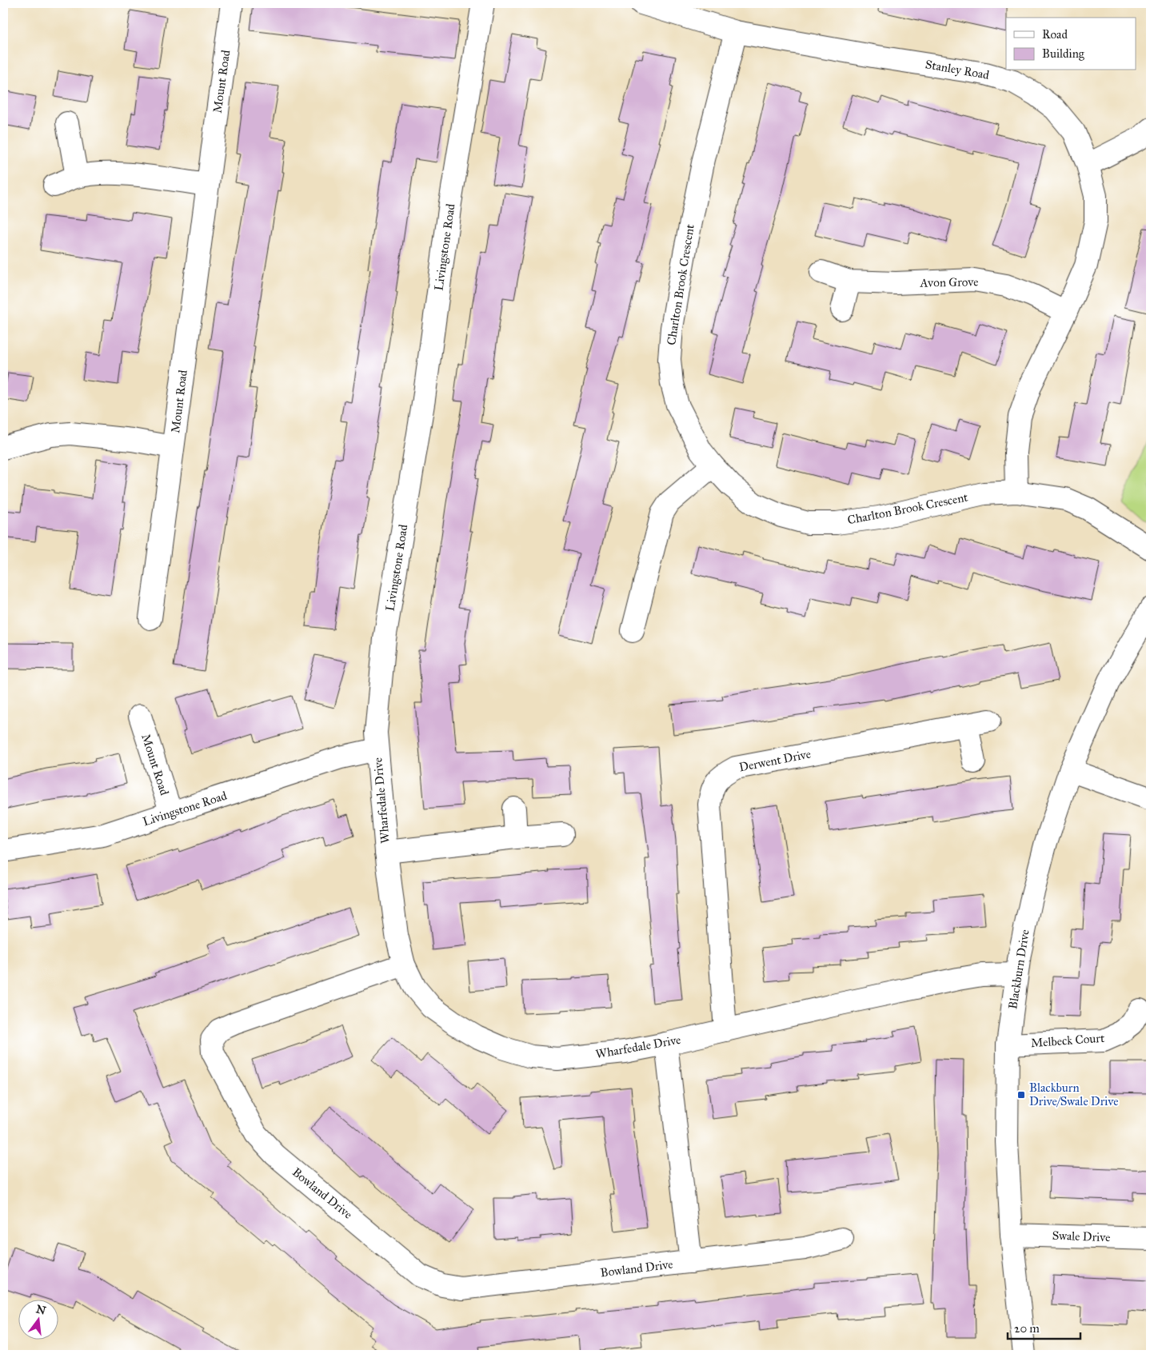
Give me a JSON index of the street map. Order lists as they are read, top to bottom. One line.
{"streets":{"street":["Stanley Road","Mount Road","Livingstone Road","Avon Grove","Charlton Brook Crescent","Derwent Drive","Wharfedale Drive","Blackburn Drive","Melbeck Court","Bowland Drive","Swale Drive"]},"crossings":[["Stanley Road","Avon Grove"],["Stanley Road","Charlton Brook Crescent"],["Mount Road","Livingstone Road"],["Livingstone Road","Wharfedale Drive"],["Derwent Drive","Wharfedale Drive"],["Wharfedale Drive","Blackburn Drive"],["Wharfedale Drive","Bowland Drive"],["Blackburn Drive","Melbeck Court"],["Blackburn Drive","Swale Drive"]],"places":{"transit":["Blackburn Drive/Swale Drive"]},"legend":["Road","Building"],"scale_bar":"20 m","north":"top"}
